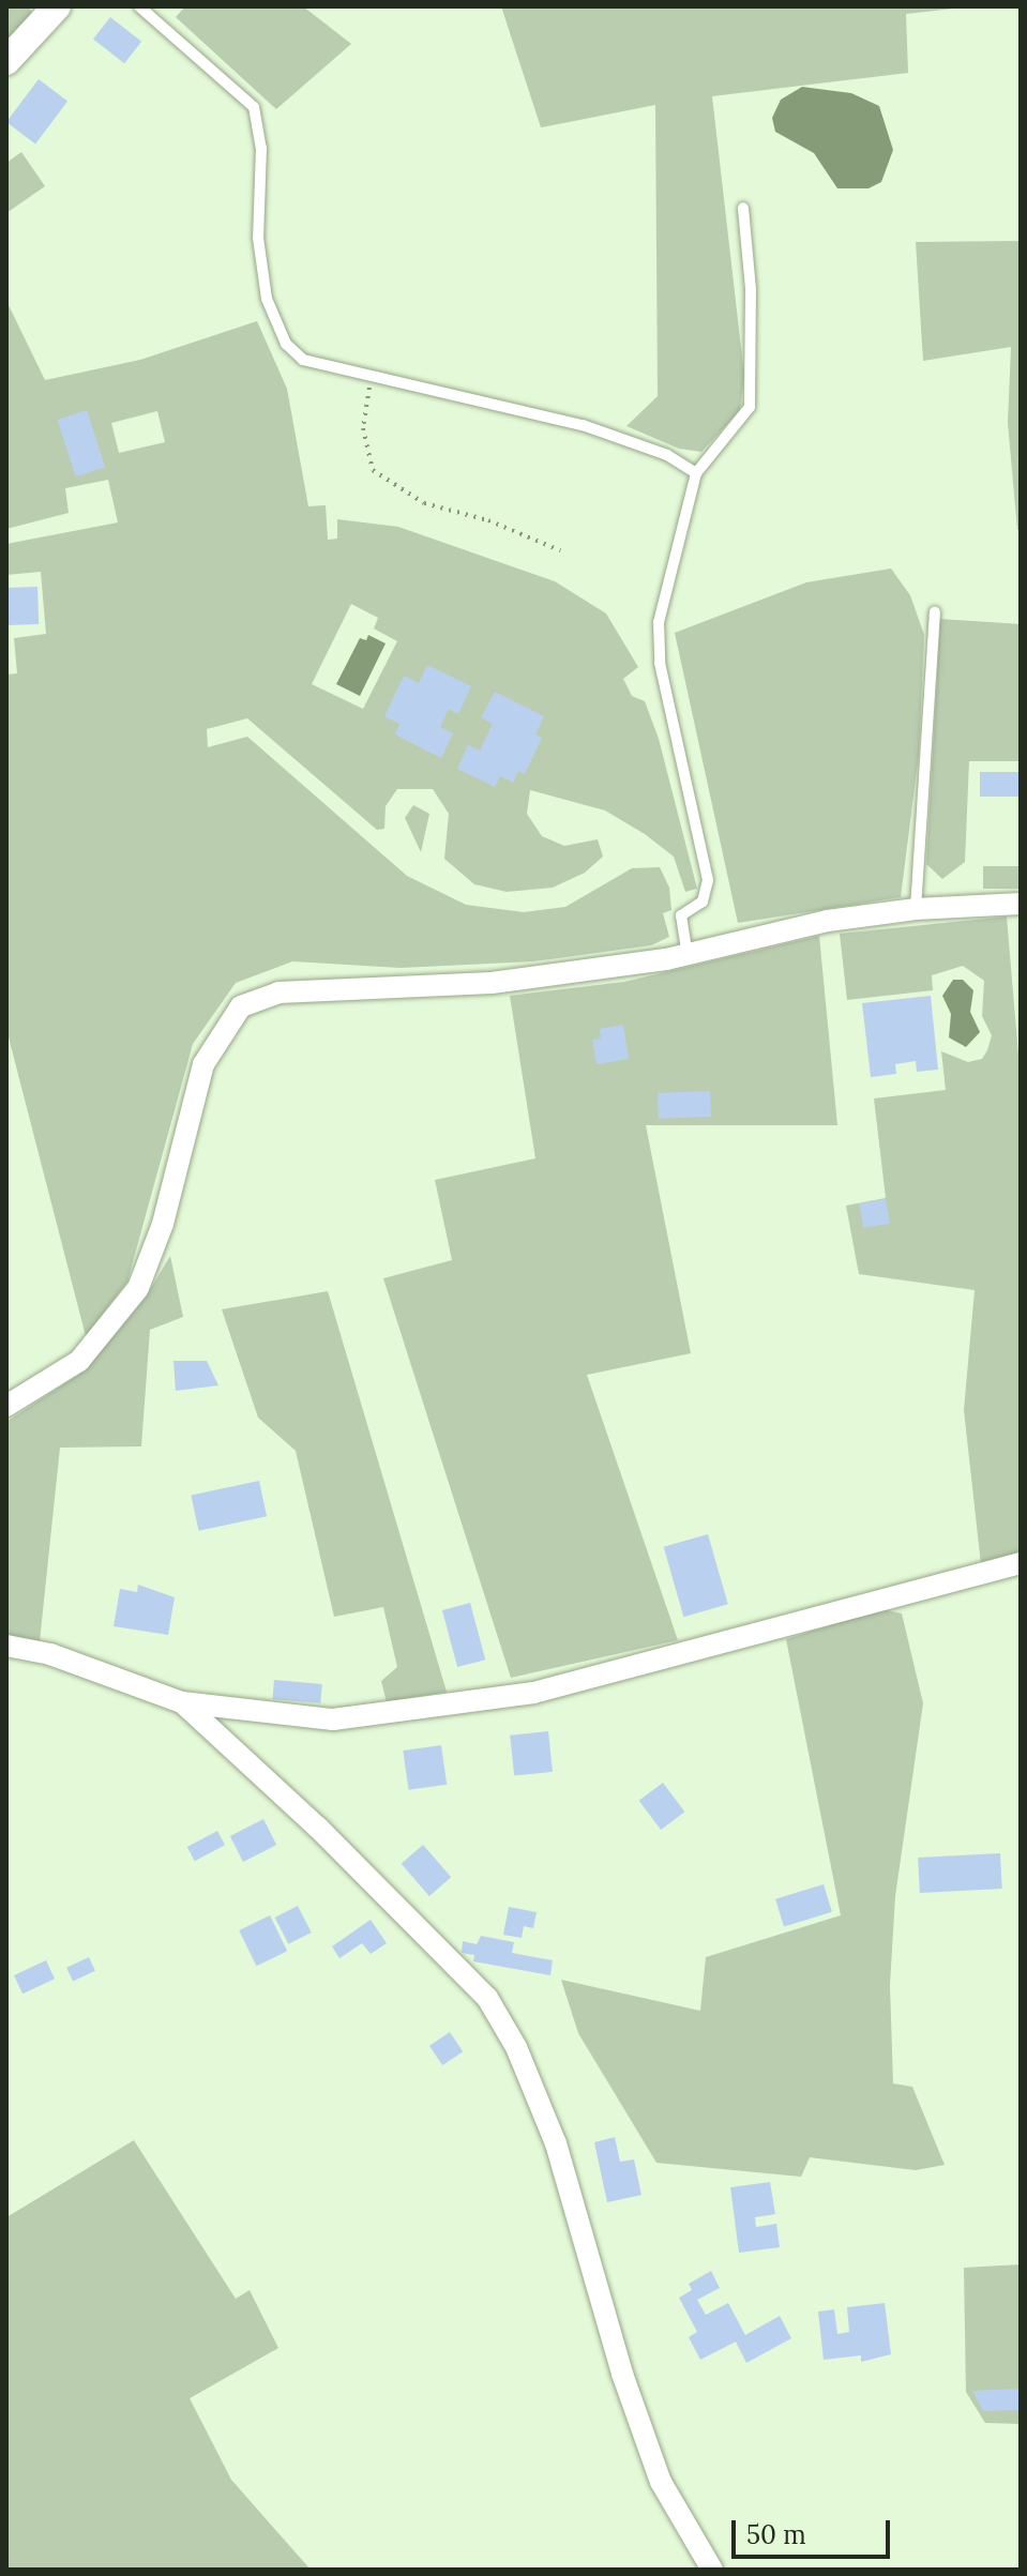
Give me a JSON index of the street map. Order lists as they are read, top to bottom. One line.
{"scale_bar":"50 m"}
